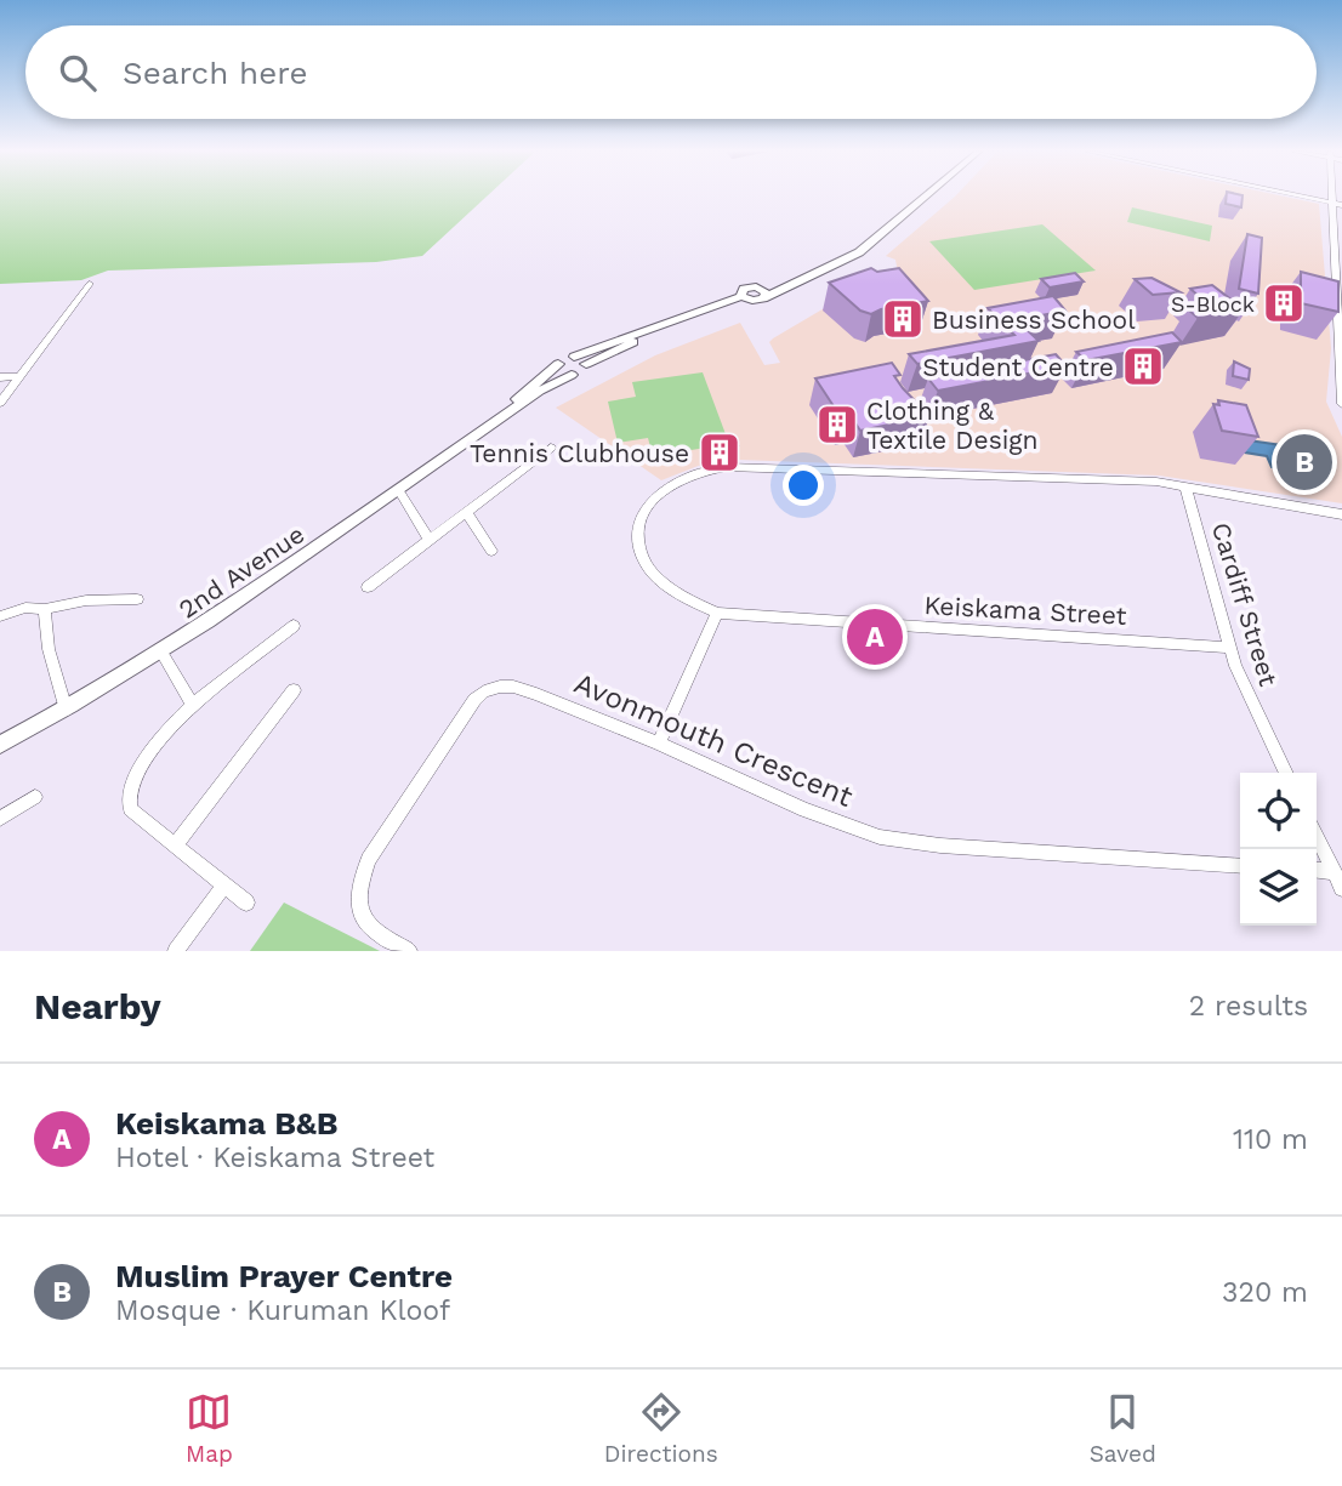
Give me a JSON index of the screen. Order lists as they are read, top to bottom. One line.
{"streets":{"street":["2nd Avenue","Cardiff Street","Keiskama Street","Avonmouth Crescent"]},"crossings":[["Cardiff Street","Keiskama Street"]],"places":{"building":["S-Block","Business School","Student Centre","Clothing & Textile Design","Tennis Clubhouse"]},"page":{"search":"Search here","pins":["B","A"],"heading":["Nearby","2 results"],"list":[{"mark":"A","name":"Keiskama B&B","note":"Hotel · Keiskama Street","value":"110 m"},{"mark":"B","name":"Muslim Prayer Centre","note":"Mosque · Kuruman Kloof","value":"320 m"}],"nav":["Map","Directions","Saved"]}}
